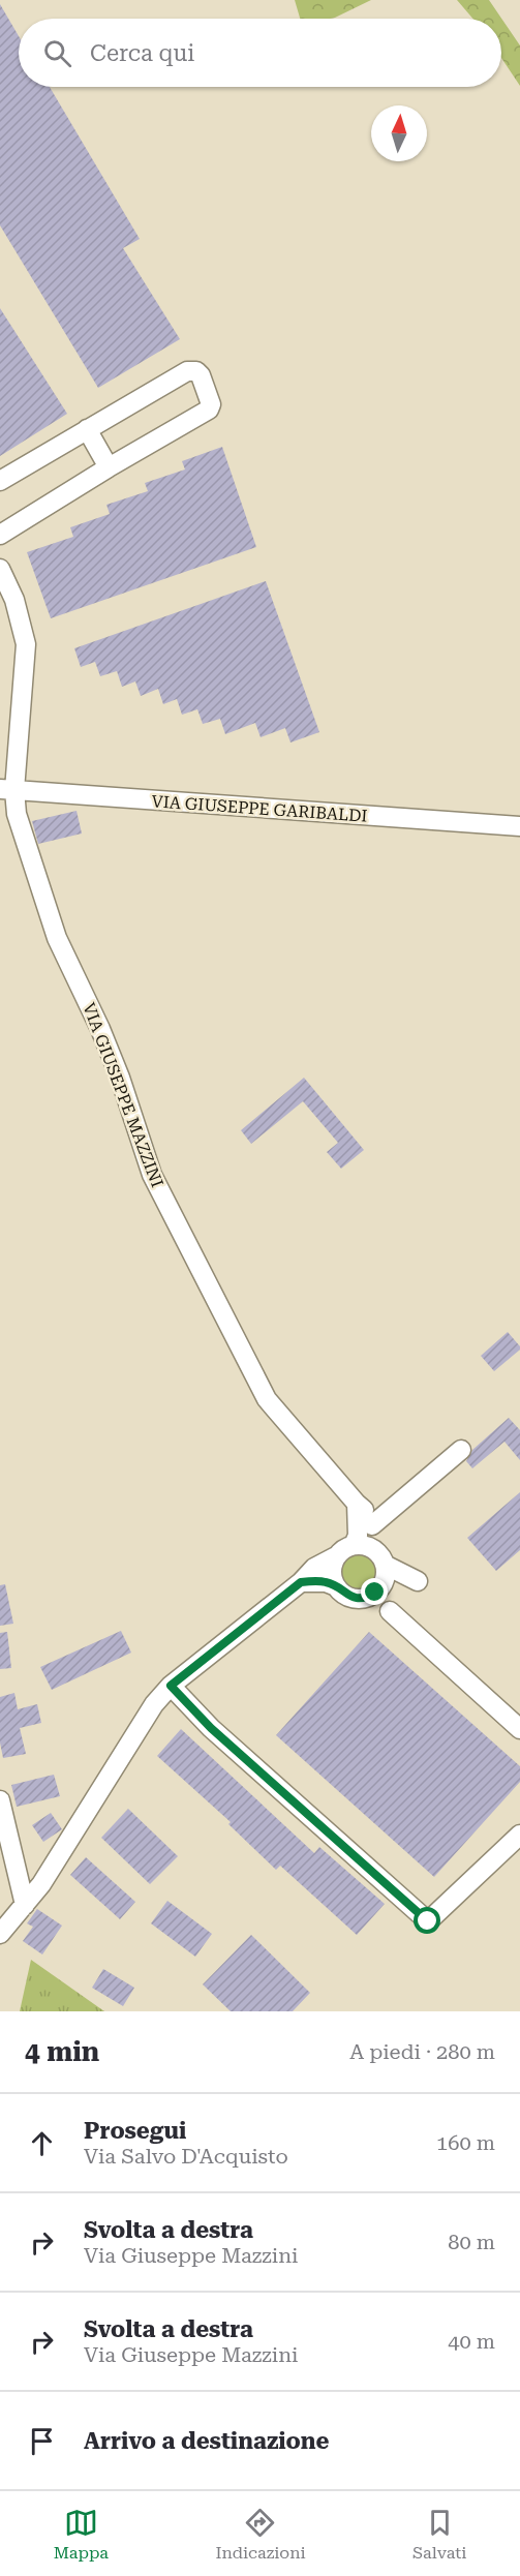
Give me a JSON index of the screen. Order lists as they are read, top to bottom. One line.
{"streets":{"street":["VIA GIUSEPPE GARIBALDI","VIA GIUSEPPE MAZZINI"]},"crossings":[["VIA GIUSEPPE GARIBALDI","VIA GIUSEPPE MAZZINI"]],"north":"top","page":{"search":"Cerca qui","heading":["4 min","A piedi · 280 m"],"list":[["Prosegui","Via Salvo D'Acquisto","160 m"],["Svolta a destra","Via Giuseppe Mazzini","80 m"],["Svolta a destra","Via Giuseppe Mazzini","40 m"],"Arrivo a destinazione"],"nav":["Mappa","Indicazioni","Salvati"]}}
